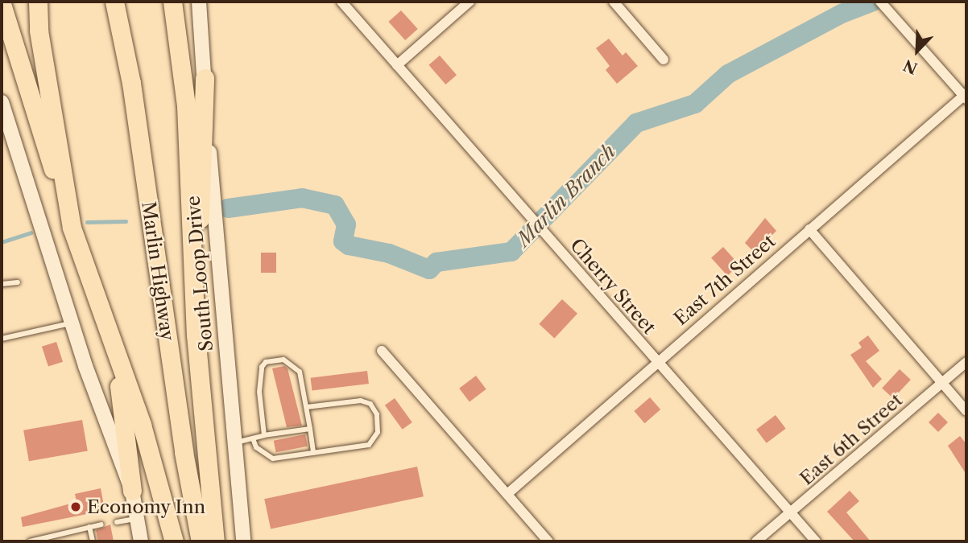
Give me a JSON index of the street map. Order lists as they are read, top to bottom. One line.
{"streets":{"highway":["Marlin Highway"],"street":["South Loop Drive","East 7th Street","Cherry Street","East 6th Street"]},"crossings":[["East 7th Street","Cherry Street"],["Cherry Street","East 6th Street"]],"water":["Marlin Branch"],"places":["Economy Inn"],"north":"bottom left"}
